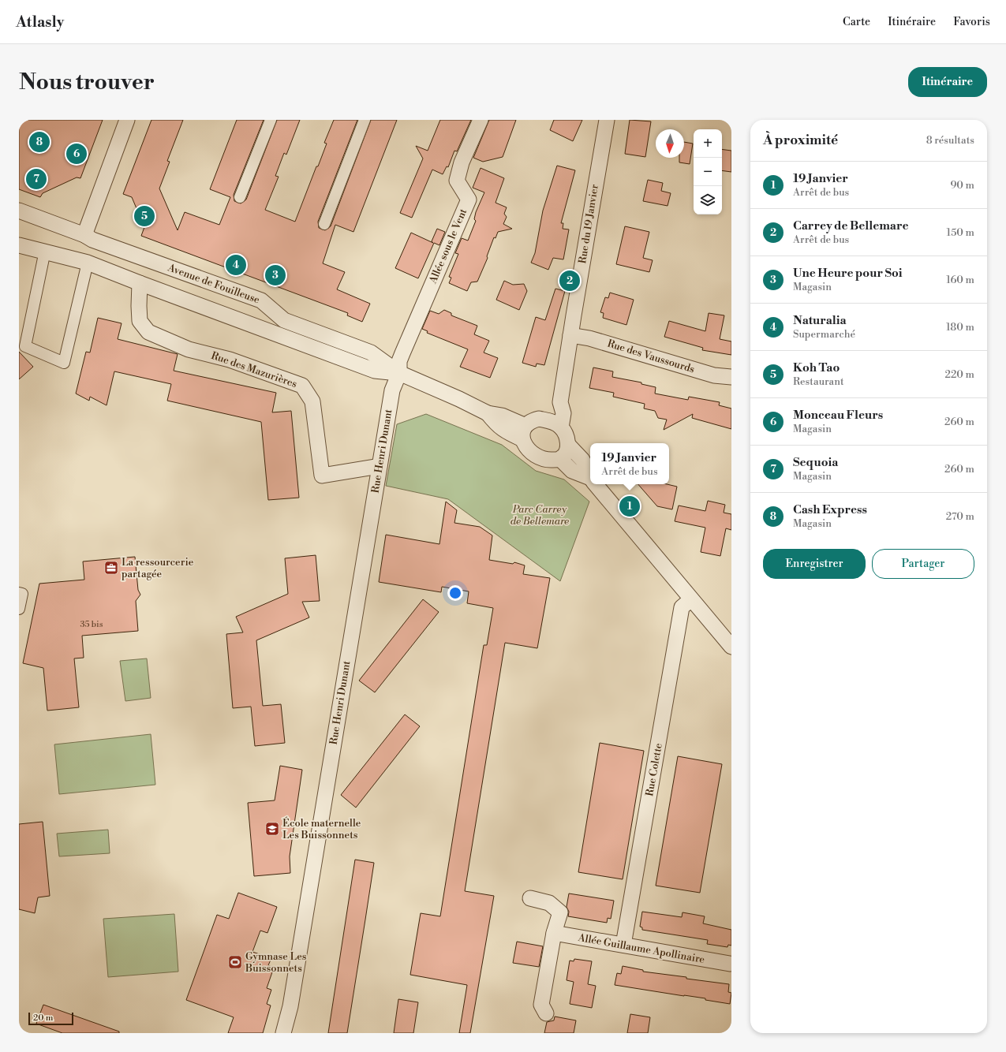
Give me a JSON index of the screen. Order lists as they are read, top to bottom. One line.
{"streets":{"street":["Rue du 19 Janvier","Allée sous le Vent","Avenue de Fouilleuse","Rue des Vaussourds","Rue des Mazurières","Rue Henri Dunant","Rue Colette","Allée Guillaume Apollinaire"]},"crossings":[["Rue du 19 Janvier","Avenue de Fouilleuse"],["Rue du 19 Janvier","Rue des Vaussourds"],["Allée sous le Vent","Avenue de Fouilleuse"],["Allée sous le Vent","Rue Henri Dunant"],["Avenue de Fouilleuse","Rue des Mazurières"],["Avenue de Fouilleuse","Rue Henri Dunant"],["Rue des Mazurières","Rue Henri Dunant"],["Rue Colette","Allée Guillaume Apollinaire"]],"parks":["Parc Carrey de Bellemare"],"places":{"office":["La ressourcerie partagée"],"school or university":["École maternelle Les Buissonnets"],"sports":["Gymnase Les Buissonnets"]},"house_numbers":["35 bis"],"scale_bar":"20 m","north":"bottom","page":{"header":"Atlasly","nav":["Carte","Itinéraire","Favoris"],"buttons":["Itinéraire",["Enregistrer","Partager"]],"title":"Nous trouver","heading":["À proximité","8 résultats"],"map_buttons":["+","−"],"pins":["8","6","7","5","4","3","2","1"],"list":[{"mark":"1","name":"19 Janvier","note":"Arrêt de bus","value":"90 m"},{"mark":"2","name":"Carrey de Bellemare","note":"Arrêt de bus","value":"150 m"},{"mark":"3","name":"Une Heure pour Soi","note":"Magasin","value":"160 m"},{"mark":"4","name":"Naturalia","note":"Supermarché","value":"180 m"},{"mark":"5","name":"Koh Tao","note":"Restaurant","value":"220 m"},{"mark":"6","name":"Monceau Fleurs","note":"Magasin","value":"260 m"},{"mark":"7","name":"Sequoia","note":"Magasin","value":"260 m"},{"mark":"8","name":"Cash Express","note":"Magasin","value":"270 m"}],"popup":["19 Janvier","Arrêt de bus"],"scale":"20 m"}}
